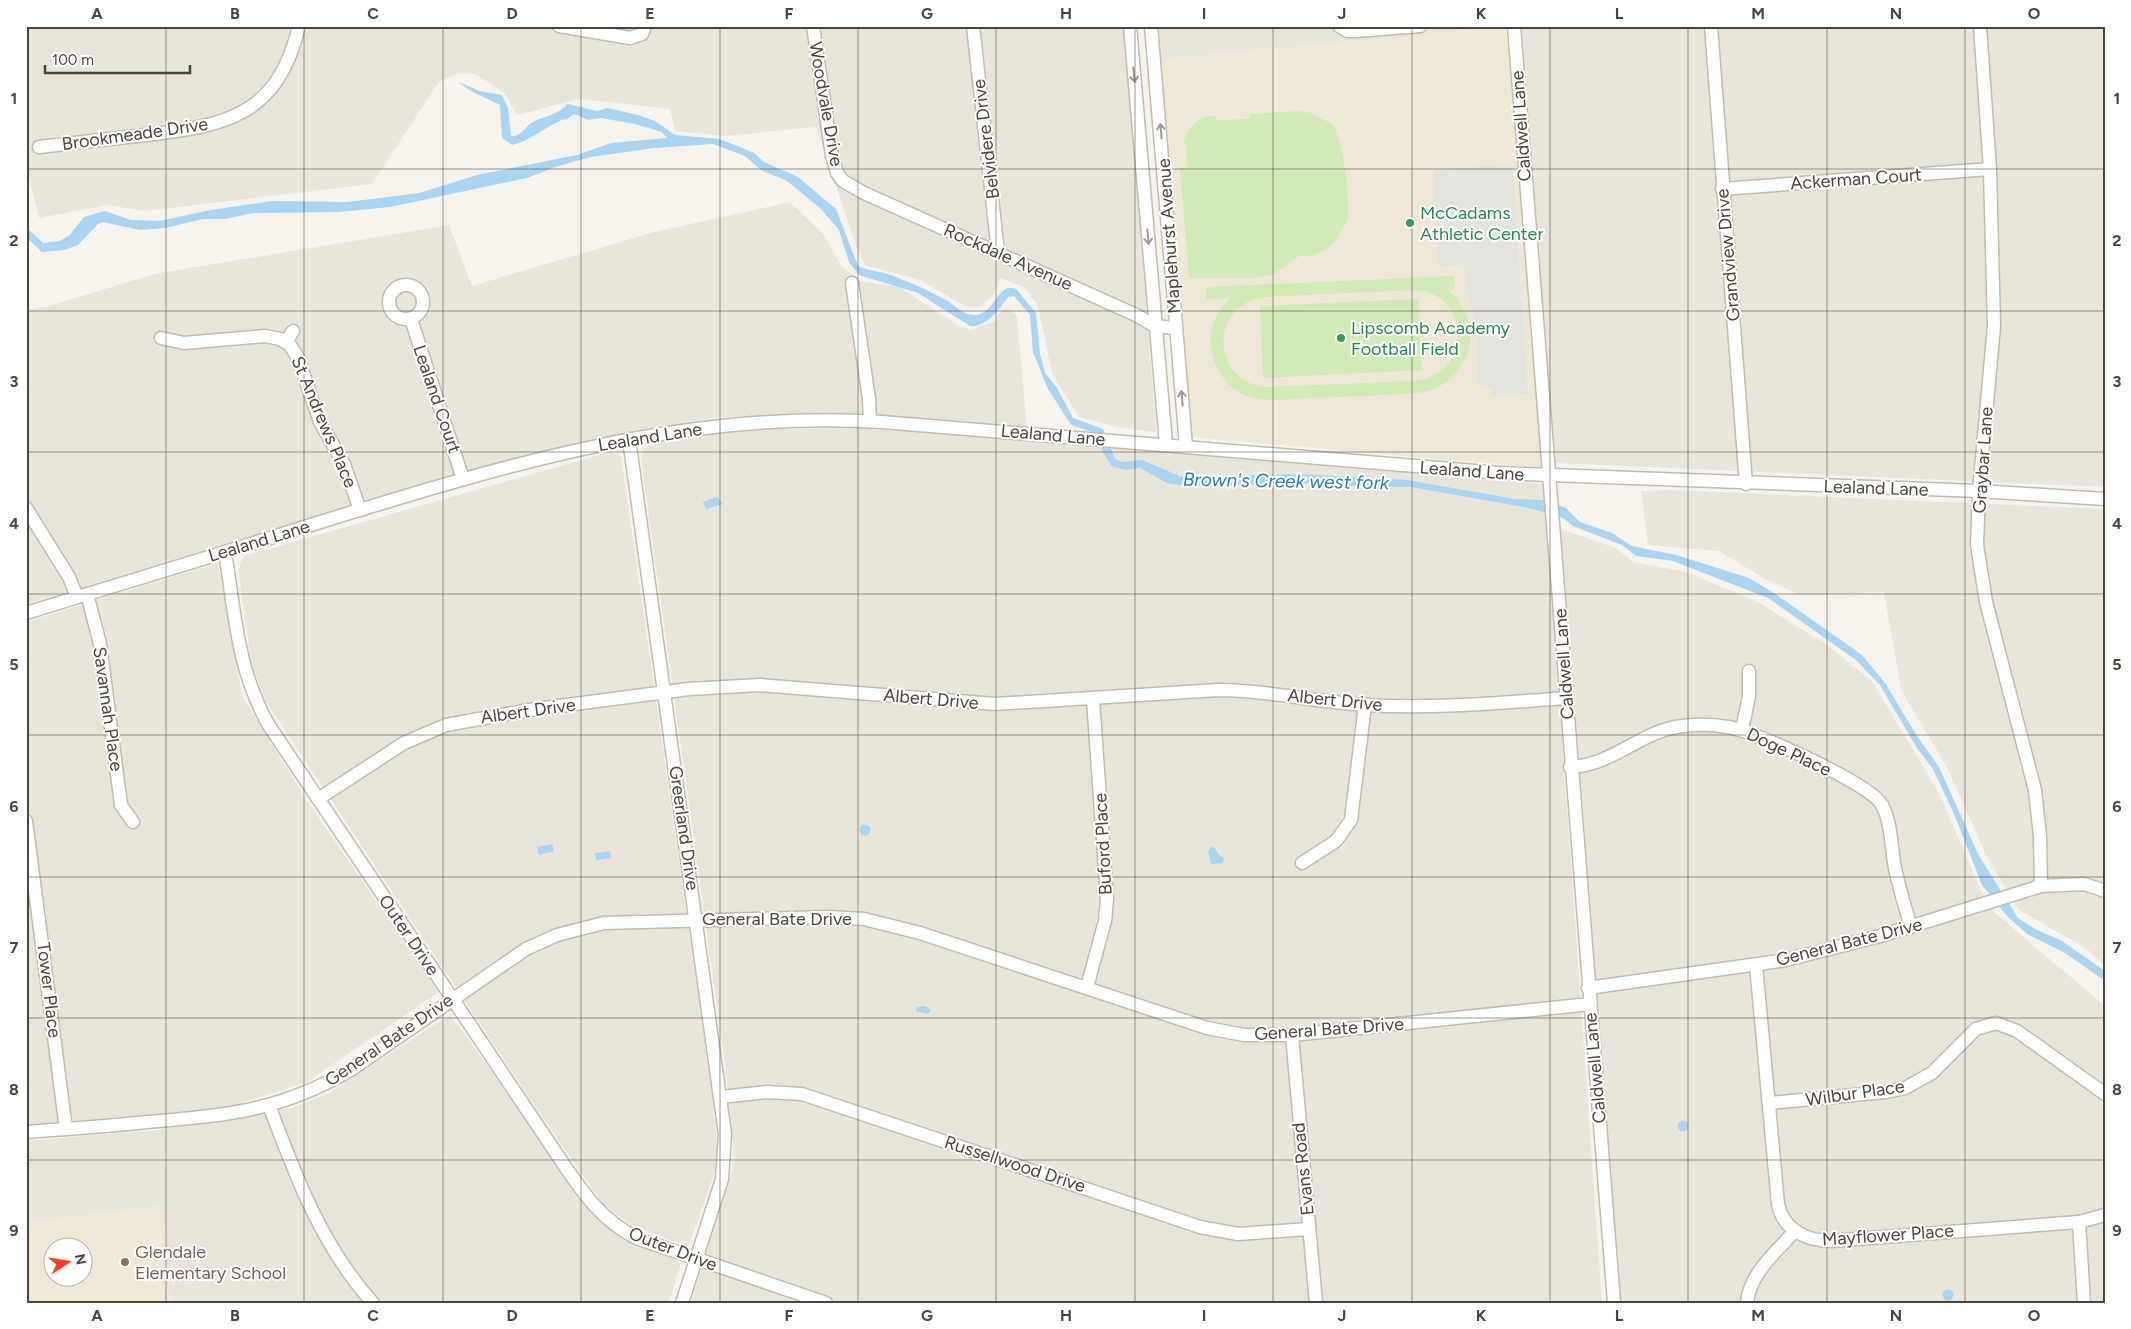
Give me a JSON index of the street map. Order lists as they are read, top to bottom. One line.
{"streets":{"street":["Woodvale Drive","Caldwell Lane","Brookmeade Drive","Belvidere Drive","Ackerman Court","Maplehurst Avenue","Grandview Drive","Rockdale Avenue","Lealand Court","St Andrews Place","Lealand Lane","Graybar Lane","Albert Drive","Savannah Place","Doge Place","Greerland Drive","Buford Place","General Bate Drive","Outer Drive","Tower Place","Wilbur Place","Russellwood Drive","Evans Road","Mayflower Place"]},"crossings":[["Woodvale Drive","Rockdale Avenue"],["Caldwell Lane","Lealand Lane"],["Caldwell Lane","Albert Drive"],["Caldwell Lane","Doge Place"],["Caldwell Lane","General Bate Drive"],["Belvidere Drive","Rockdale Avenue"],["Ackerman Court","Grandview Drive"],["Ackerman Court","Graybar Lane"],["Maplehurst Avenue","Rockdale Avenue"],["Maplehurst Avenue","Lealand Lane"],["Grandview Drive","Lealand Lane"],["Lealand Court","Lealand Lane"],["St Andrews Place","Lealand Lane"],["Lealand Lane","Graybar Lane"],["Lealand Lane","Savannah Place"],["Lealand Lane","Greerland Drive"],["Lealand Lane","Outer Drive"],["Graybar Lane","General Bate Drive"],["Albert Drive","Greerland Drive"],["Albert Drive","Buford Place"],["Albert Drive","Outer Drive"],["Doge Place","General Bate Drive"],["Greerland Drive","General Bate Drive"],["Greerland Drive","Outer Drive"],["Greerland Drive","Russellwood Drive"],["Buford Place","General Bate Drive"],["General Bate Drive","Outer Drive"],["General Bate Drive","Tower Place"],["General Bate Drive","Evans Road"],["Russellwood Drive","Evans Road"]],"water":["Brown's Creek west fork"],"places":["McCadams Athletic Center","Lipscomb Academy Football Field","Glendale Elementary School"],"scale_bar":"100 m","north":"right","grid":{"columns":["A","B","C","D","E","F","G","H","I","J","K","L","M","N","O"],"rows":["1","2","3","4","5","6","7","8","9"]}}
